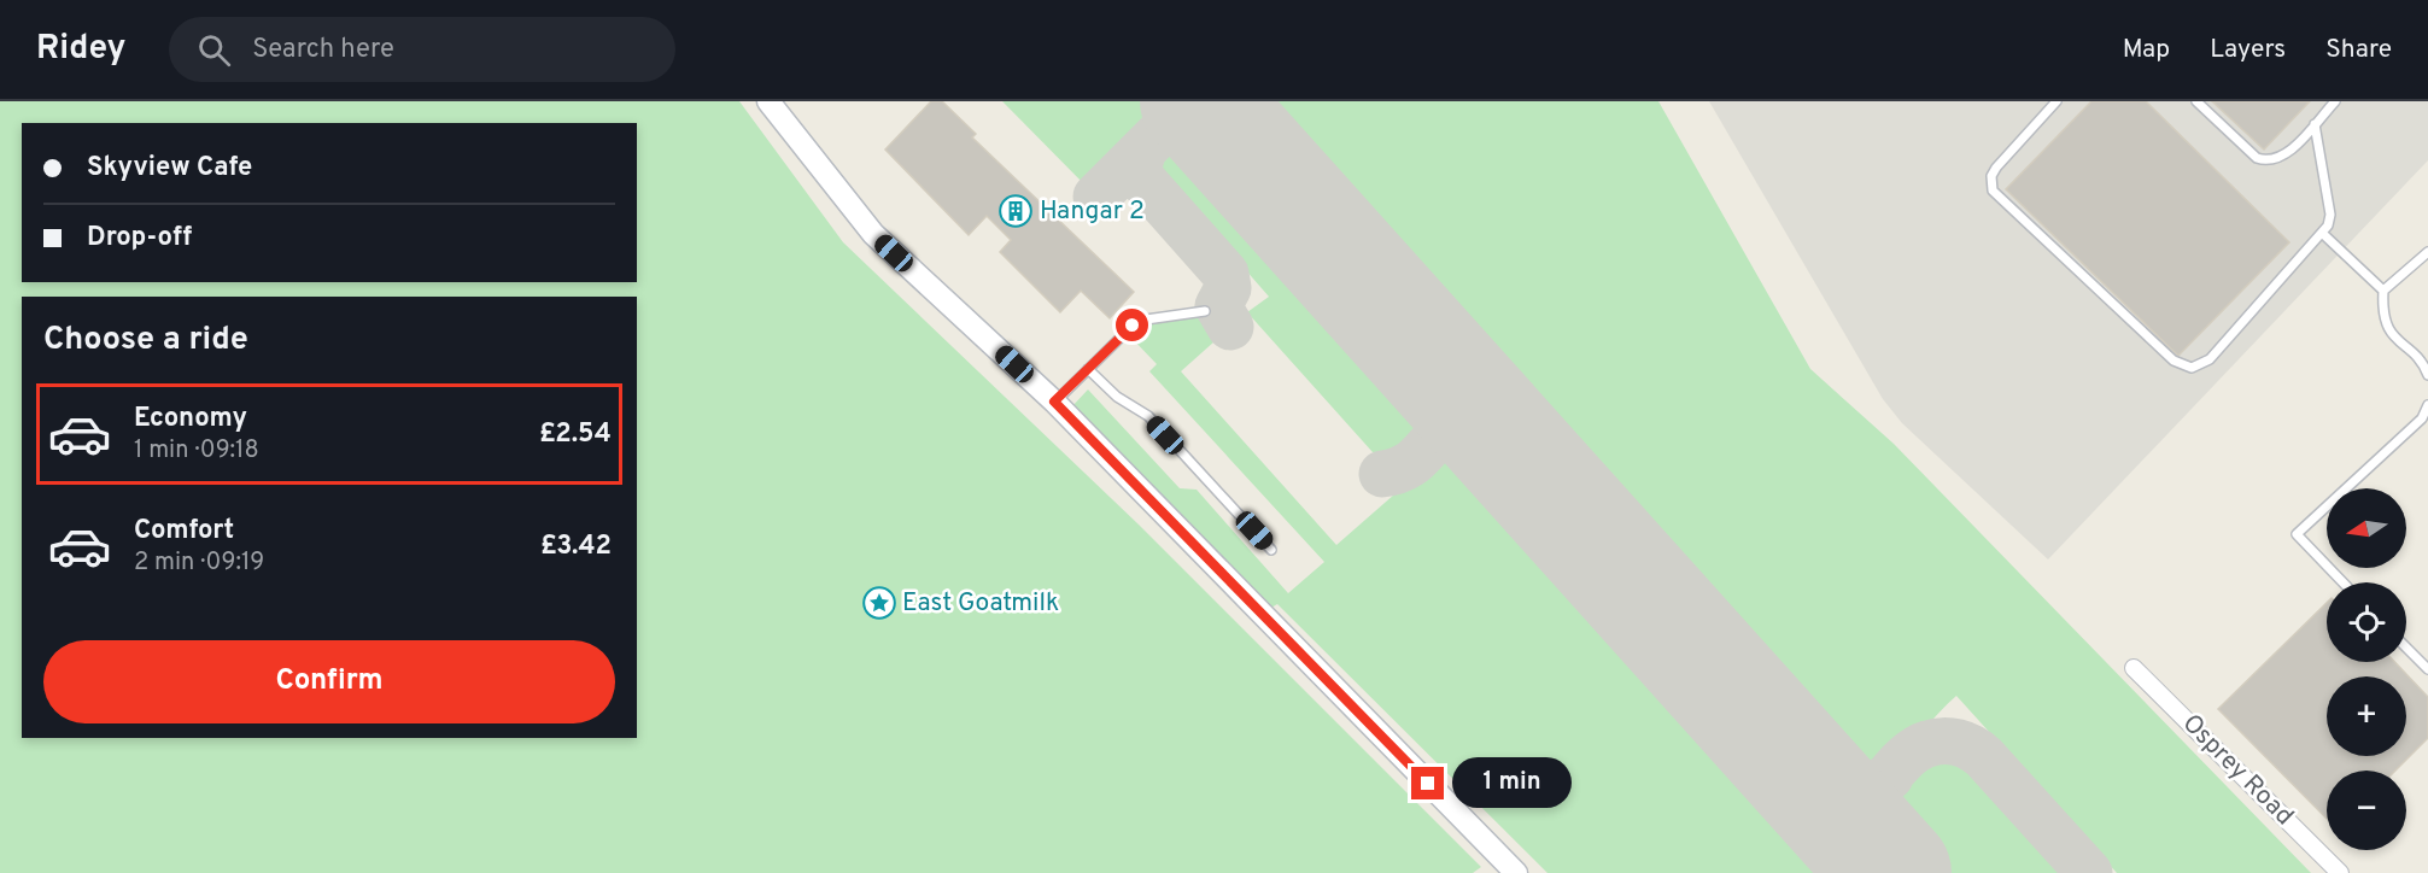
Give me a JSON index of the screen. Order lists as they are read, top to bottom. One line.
{"streets":{"street":["Osprey Road"]},"places":{"building":["Hangar 2"],"place":["East Goatmilk"]},"north":"left","page":{"header":"Ridey","search":"Search here","nav":["Map","Layers","Share"],"banner":["Skyview Cafe","Drop-off"],"heading":"Choose a ride","list":[{"name":"Economy","note":"1 min · 09:18","value":"£2.54"},{"name":"Comfort","note":"2 min · 09:19","value":"£3.42"}],"map_buttons":["+","−"],"buttons":"Confirm","bubble":"1 min"}}
